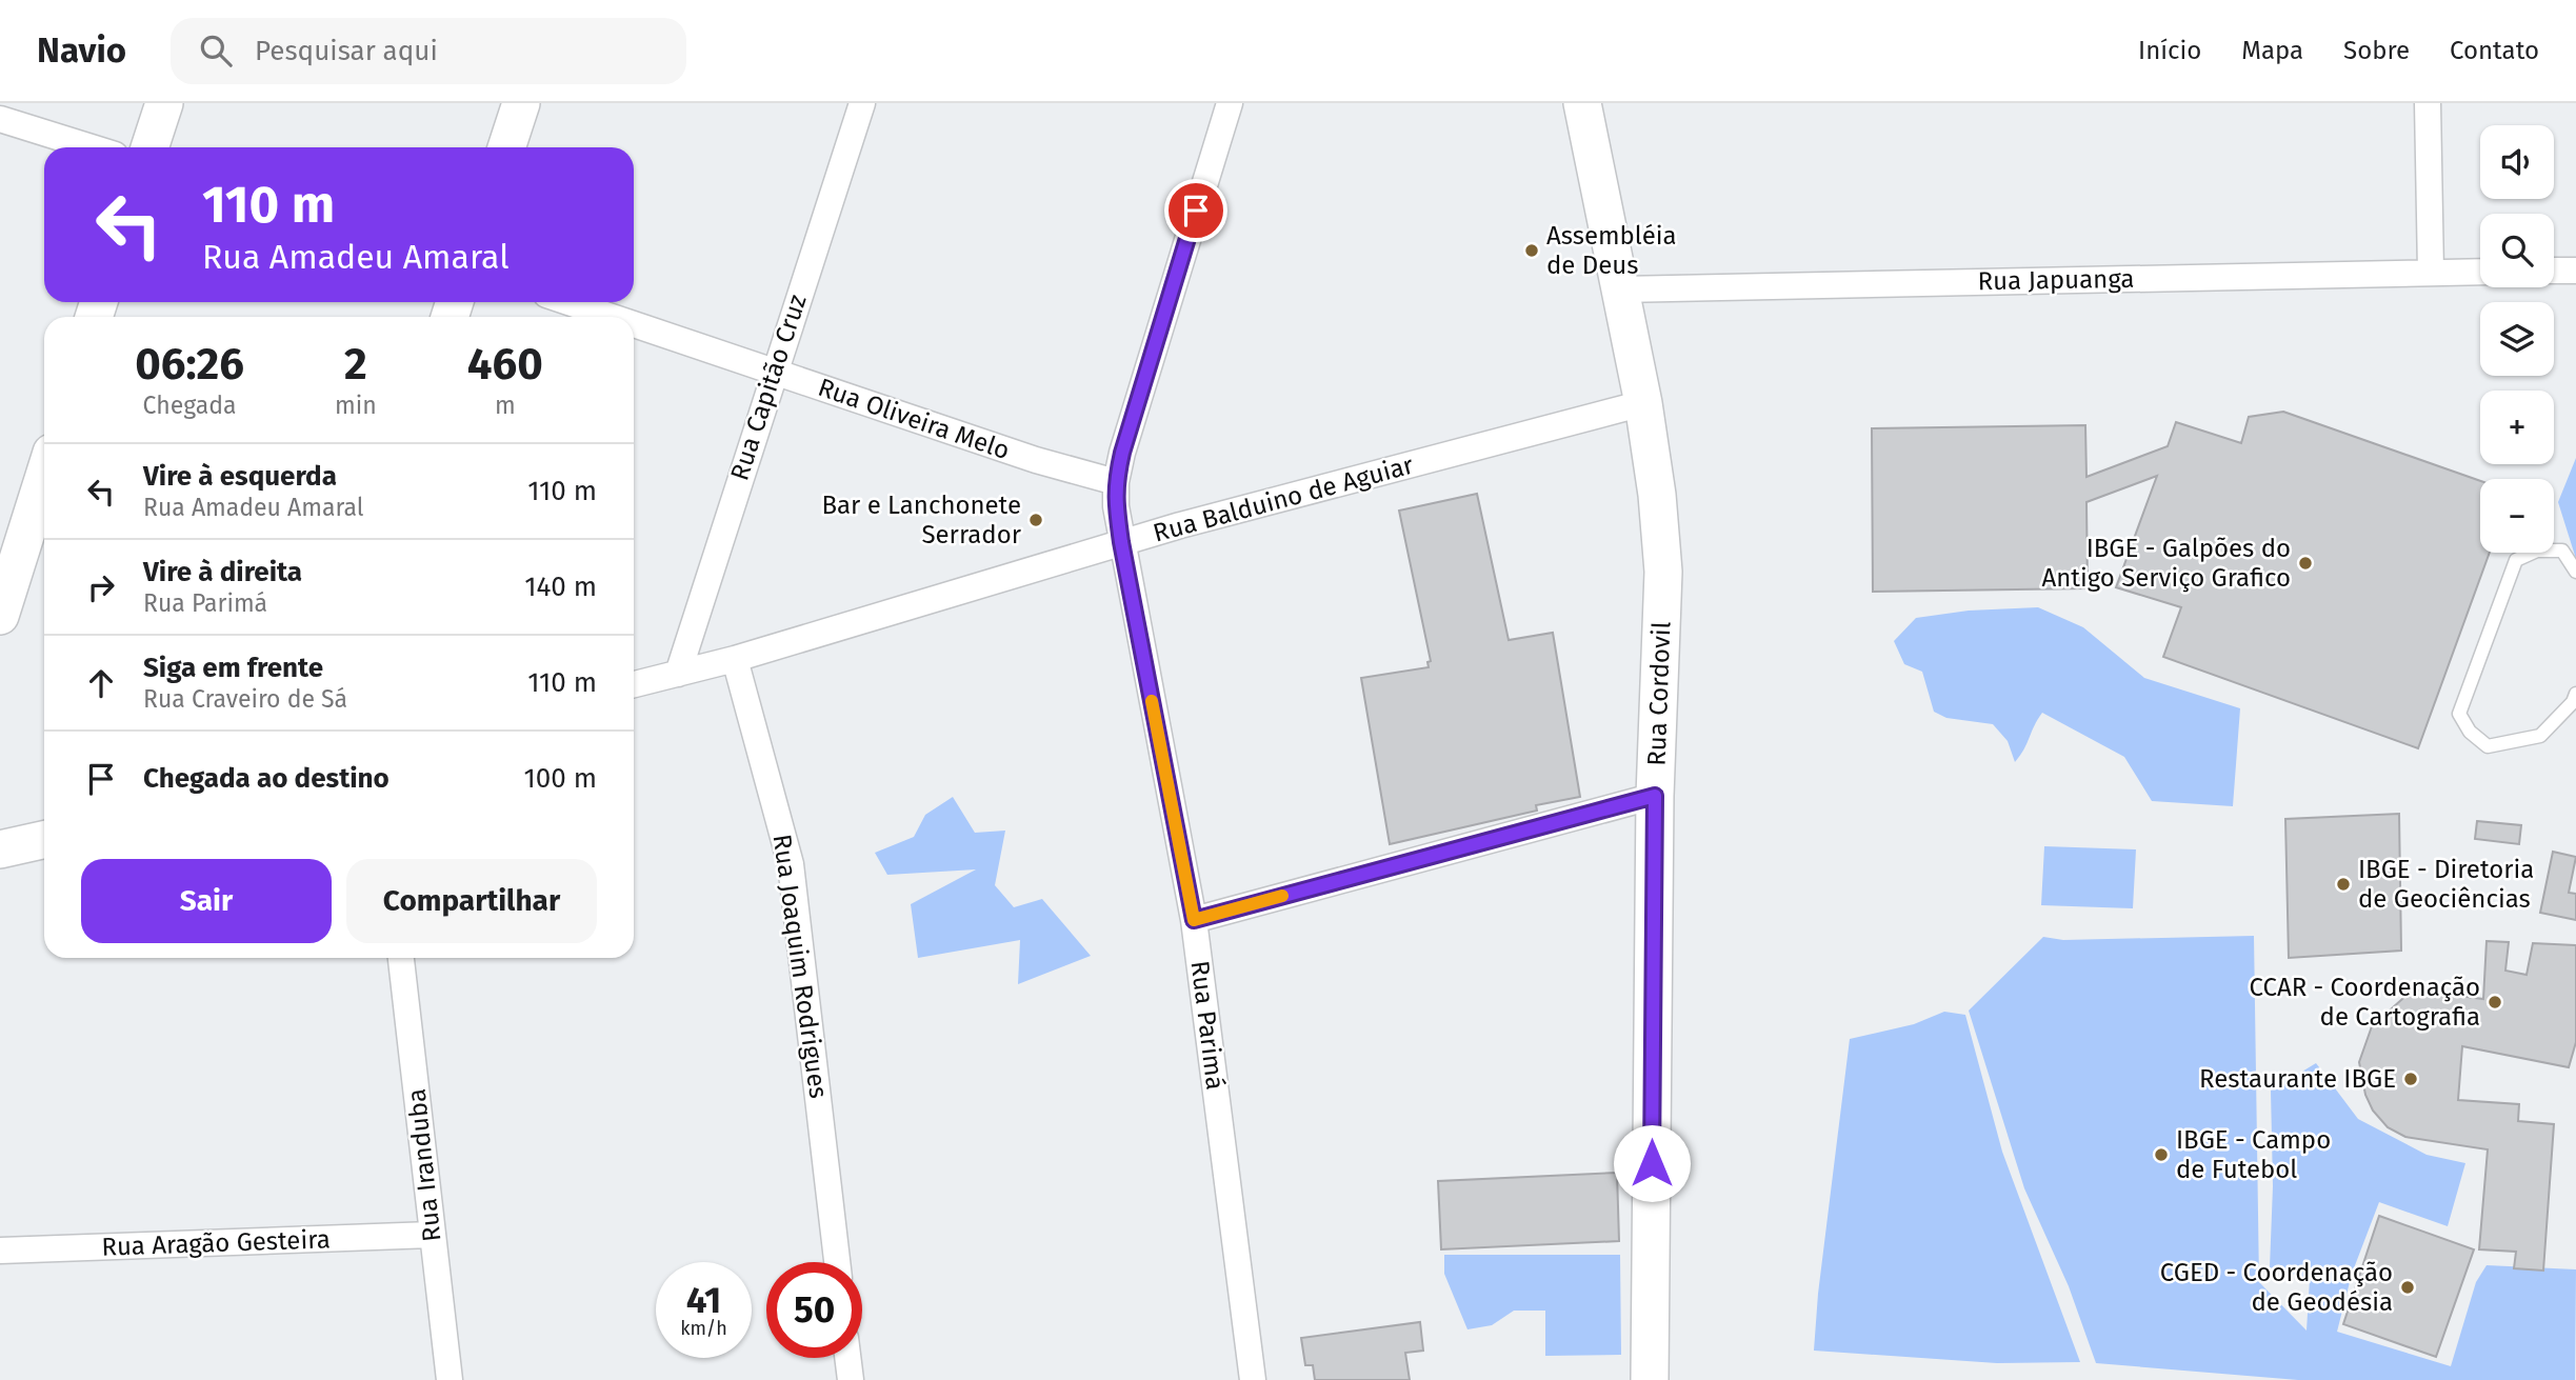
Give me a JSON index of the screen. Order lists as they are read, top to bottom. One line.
{"streets":{"main road":["Rua Cordovil"],"street":["Rua Japuanga","Rua Capitão Cruz","Rua Oliveira Melo","Rua Balduino de Aguiar","Rua Joaquim Rodrigues","Rua Parimá","Rua Iranduba","Rua Aragão Gesteira"]},"crossings":[["Rua Japuanga","Rua Cordovil"],["Rua Capitão Cruz","Rua Oliveira Melo"],["Rua Capitão Cruz","Rua Balduino de Aguiar"],["Rua Oliveira Melo","Rua Parimá"],["Rua Balduino de Aguiar","Rua Cordovil"],["Rua Balduino de Aguiar","Rua Joaquim Rodrigues"],["Rua Balduino de Aguiar","Rua Parimá"],["Rua Iranduba","Rua Aragão Gesteira"]],"places":["Assembléia de Deus","Bar e Lanchonete Serrador","IBGE - Galpões do Antigo Serviço Grafico","IBGE - Diretoria de Geociências","CCAR - Coordenação de Cartografia","Restaurante IBGE","IBGE - Campo de Futebol","CGED - Coordenação de Geodésia"],"page":{"header":"Navio","search":"Pesquisar aqui","nav":["Início","Mapa","Sobre","Contato"],"map_buttons":["+","−"],"turn":["110 m","Rua Amadeu Amaral"],"eta":["06:26","Chegada","2","min","460","m"],"list":[{"name":"Vire à esquerda","note":"Rua Amadeu Amaral","value":"110 m"},{"name":"Vire à direita","note":"Rua Parimá","value":"140 m"},{"name":"Siga em frente","note":"Rua Craveiro de Sá","value":"110 m"},{"name":"Chegada ao destino","value":"100 m"}],"buttons":["Sair","Compartilhar"],"speed":"41 km/h","limit":"50"}}
